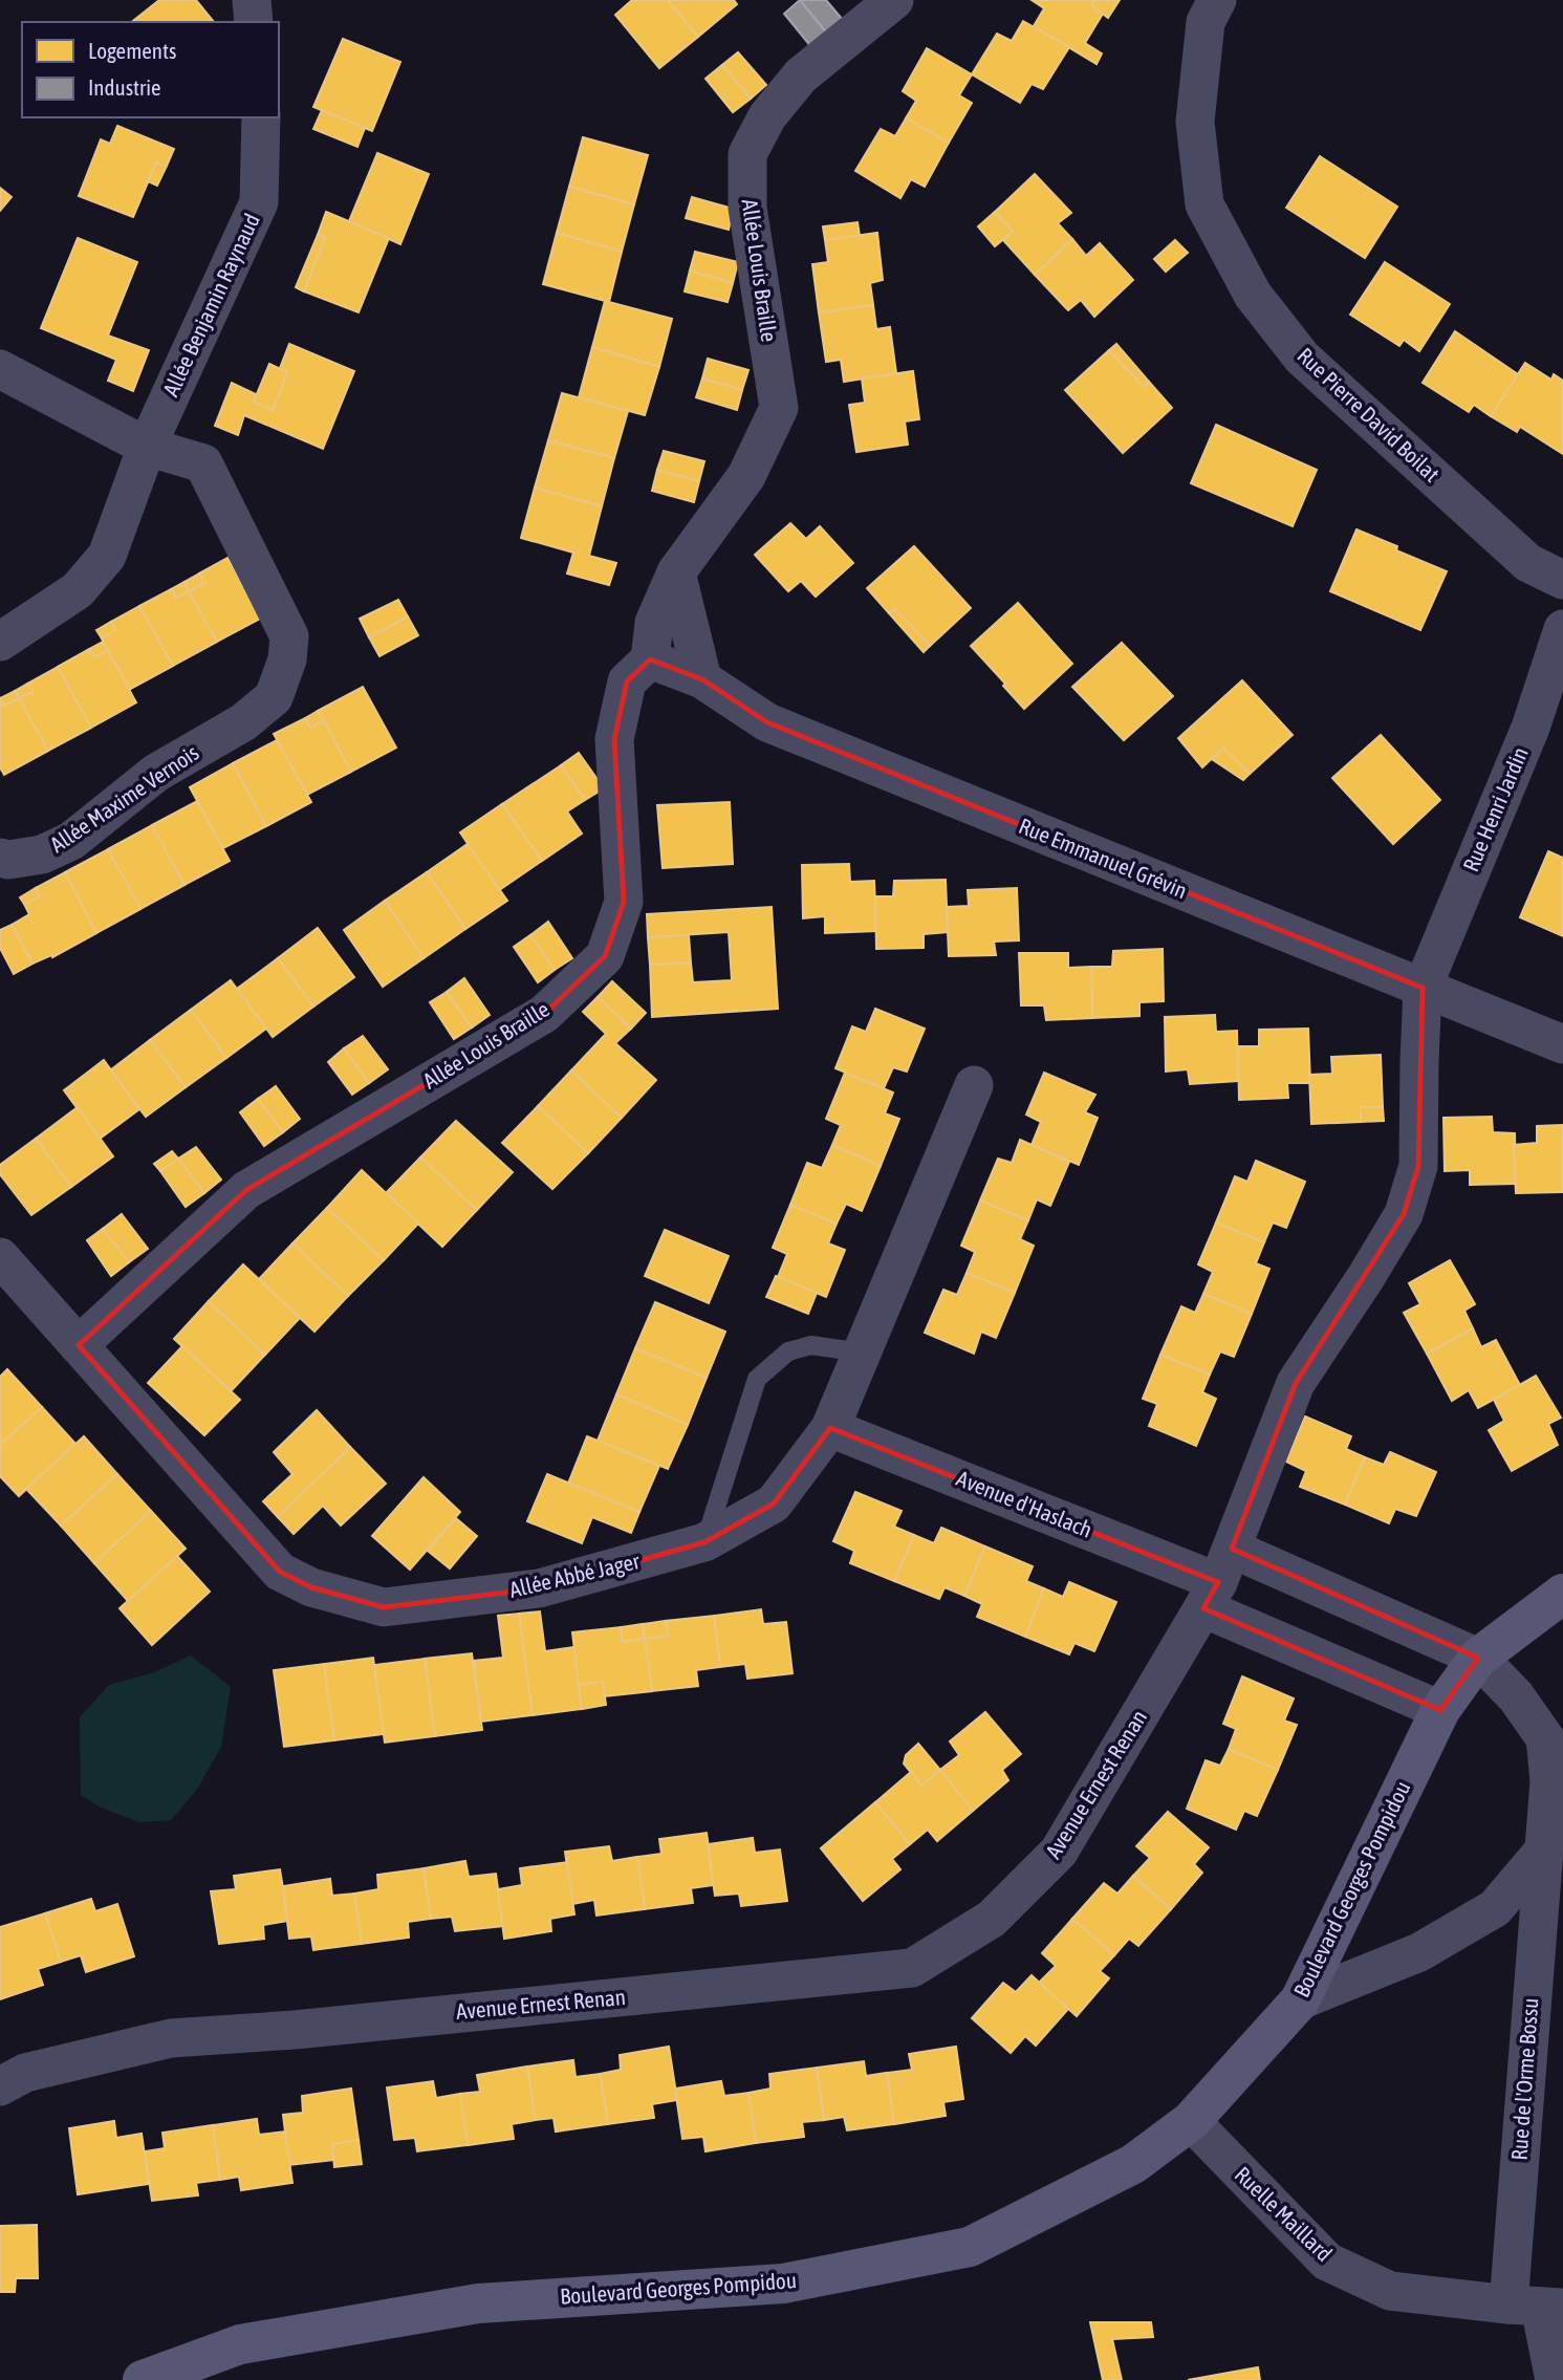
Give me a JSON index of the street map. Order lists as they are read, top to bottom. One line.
{"streets":{"main road":["Boulevard Georges Pompidou"],"street":["Allée Louis Braille","Allée Benjamin Raynaud","Rue Pierre David Boilat","Allée Maxime Vernois","Rue Henri Jardin","Rue Emmanuel Grévin","Avenue d'Haslach","Allée Abbé Jager","Avenue Ernest Renan","Rue de l'Orme Bossu","Ruelle Maillard"]},"crossings":[["Allée Louis Braille","Rue Emmanuel Grévin"],["Allée Louis Braille","Allée Abbé Jager"],["Allée Benjamin Raynaud","Allée Maxime Vernois"],["Rue Henri Jardin","Rue Emmanuel Grévin"],["Rue Henri Jardin","Avenue Ernest Renan"],["Rue Emmanuel Grévin","Avenue Ernest Renan"],["Avenue d'Haslach","Allée Abbé Jager"],["Avenue d'Haslach","Avenue Ernest Renan"],["Avenue d'Haslach","Boulevard Georges Pompidou"],["Avenue d'Haslach","Rue de l'Orme Bossu"],["Boulevard Georges Pompidou","Rue de l'Orme Bossu"],["Boulevard Georges Pompidou","Ruelle Maillard"],["Rue de l'Orme Bossu","Ruelle Maillard"]],"legend":["Logements","Industrie"]}
